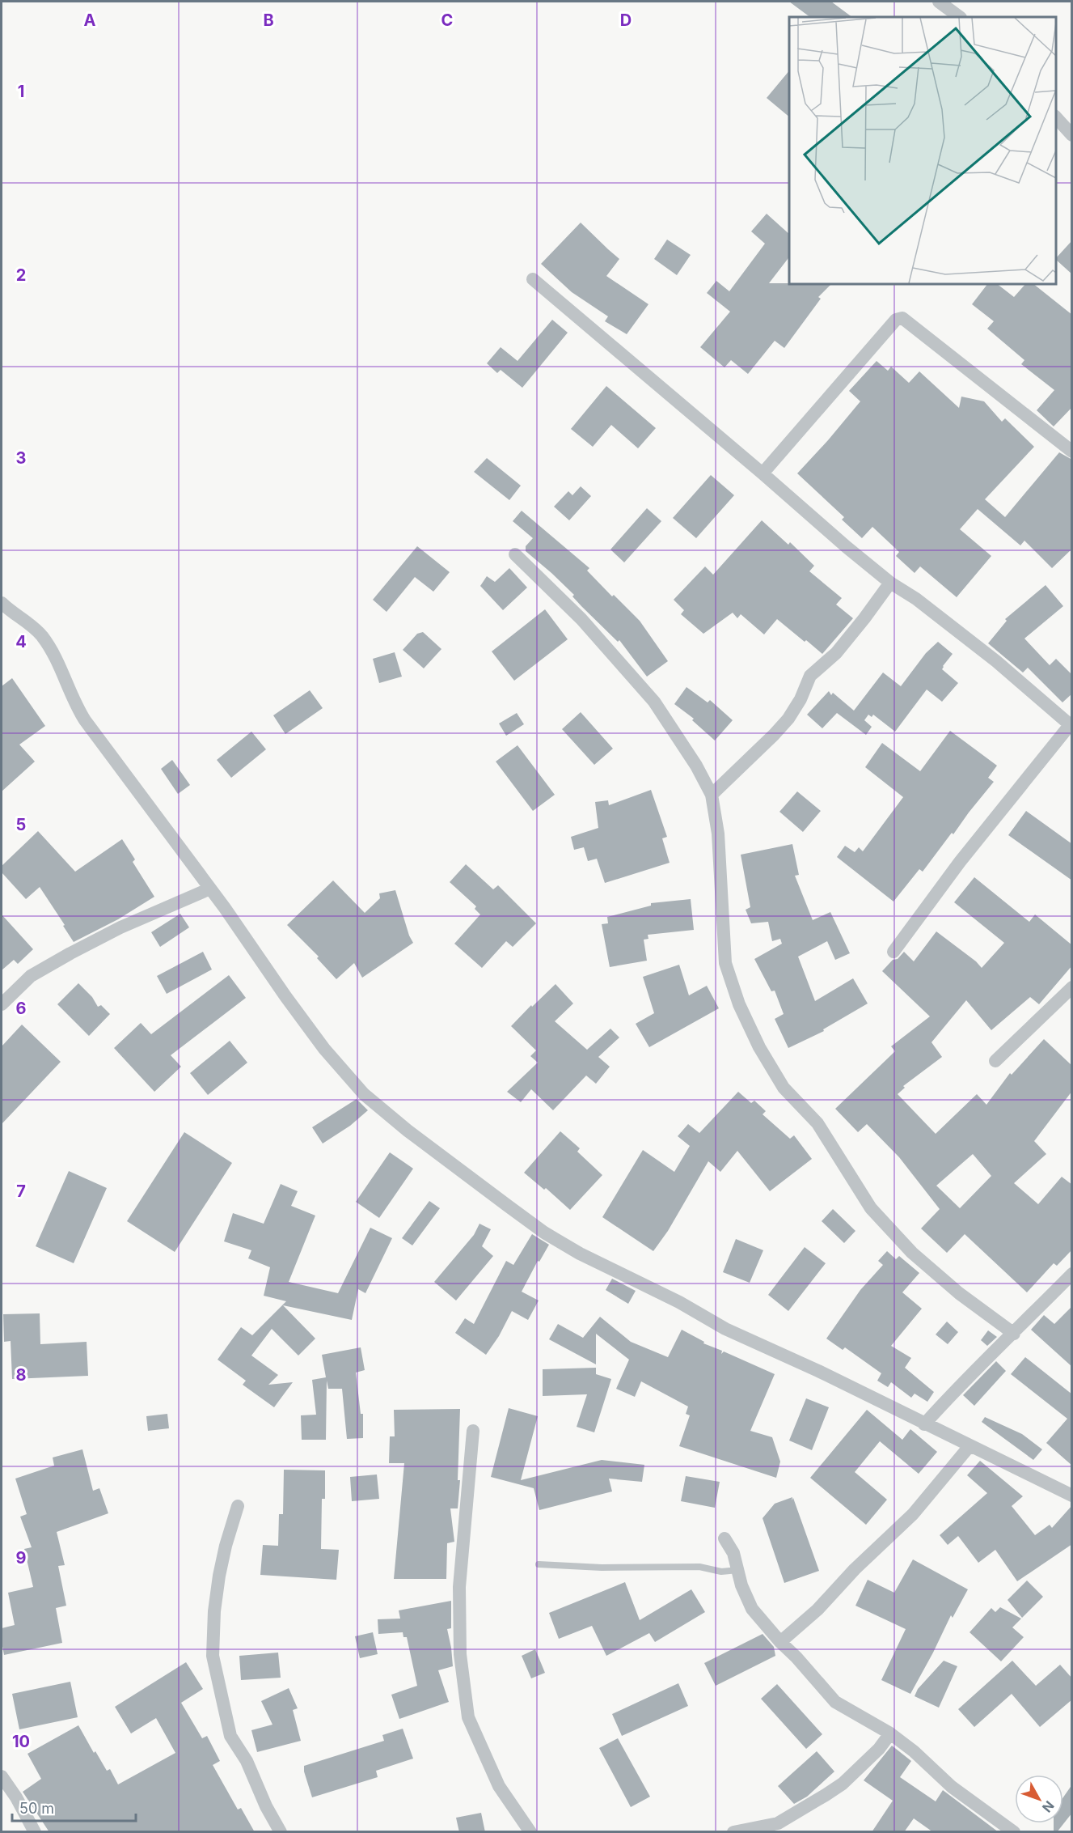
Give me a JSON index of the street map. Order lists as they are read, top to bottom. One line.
{"scale_bar":"50 m","north":"bottom right","grid":{"columns":["A","B","C","D"],"rows":["1","2","3","4","5","6","7","8","9","10"]}}
